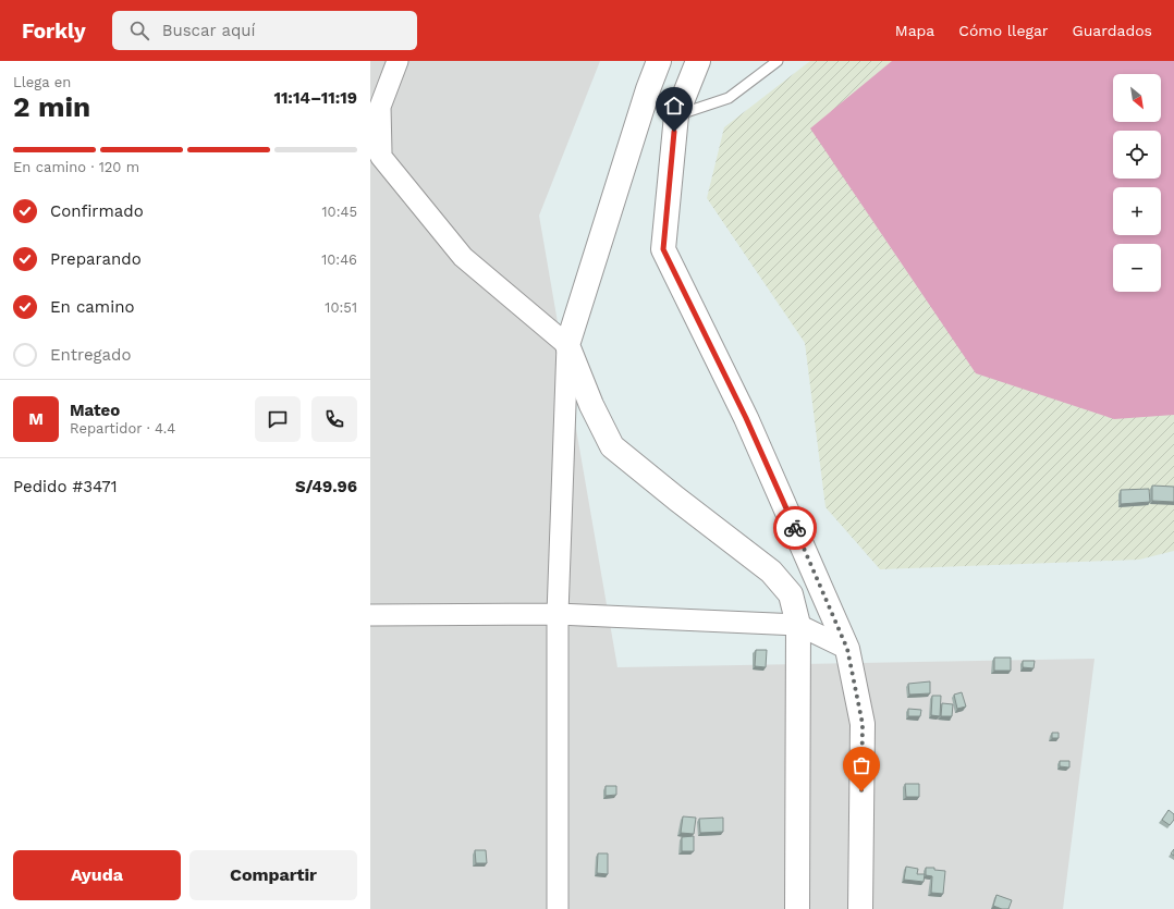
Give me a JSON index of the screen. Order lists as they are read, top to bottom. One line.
{"north":"bottom right","page":{"header":"Forkly","search":"Buscar aquí","nav":["Mapa","Cómo llegar","Guardados"],"heading":["2 min","Llega en","11:14–11:19"],"panel":["Mateo","Repartidor · 4.4","Pedido #3471","S/49.96"],"map_buttons":["+","−"],"bar":"En camino · 120 m","list":[["Confirmado","10:45"],["Preparando","10:46"],["En camino","10:51"],"Entregado"],"round":"M","buttons":["Ayuda","Compartir"]}}
